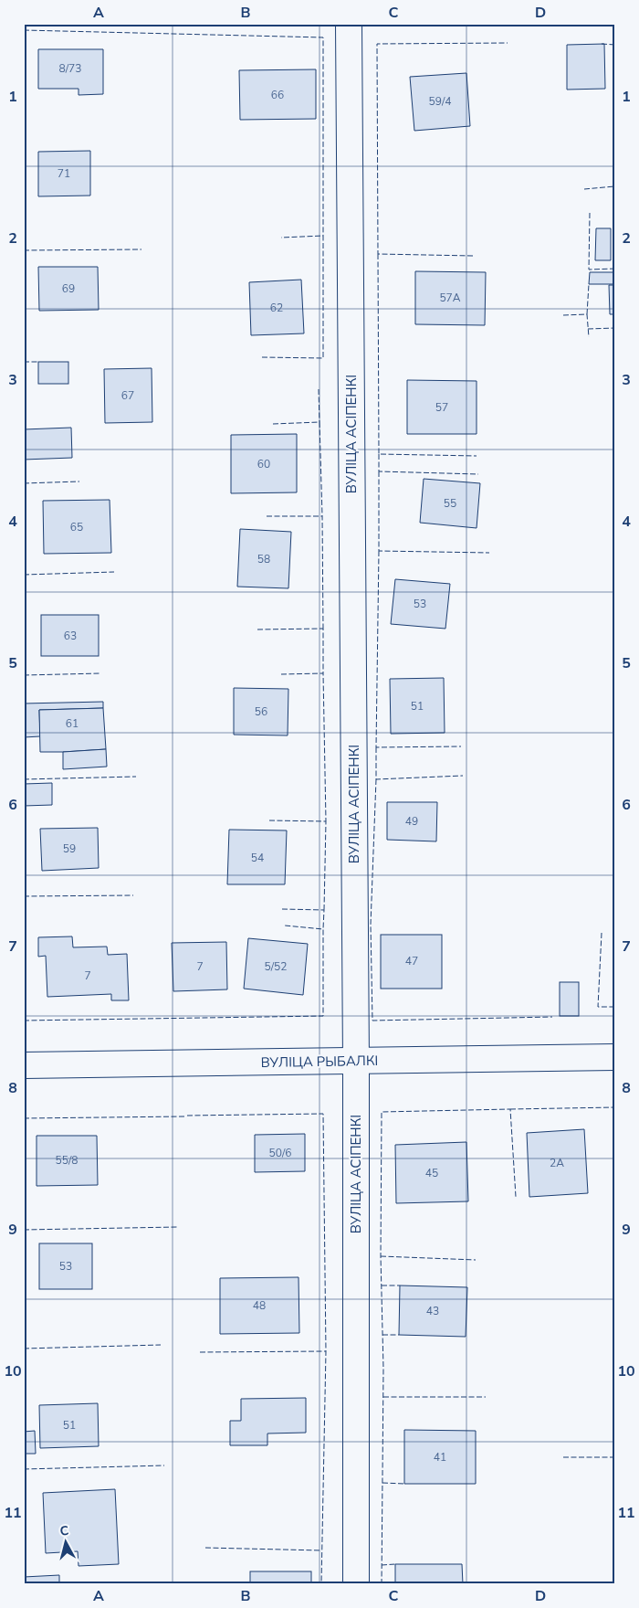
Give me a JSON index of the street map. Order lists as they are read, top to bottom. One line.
{"streets":{"street":["ВУЛІЦА АСІПЕНКІ","ВУЛІЦА РЫБАЛКІ"]},"crossings":[["ВУЛІЦА АСІПЕНКІ","ВУЛІЦА РЫБАЛКІ"]],"house_numbers":["8/73","66","59/4","71","69","57А","62","67","57","60","55","65","58","53","63","51","56","61","49","59","54","47","7","5/52","7","50/6","55/8","2А","45","53","48","43","51","41"],"north":"top","grid":{"columns":["A","B","C","D"],"rows":["1","2","3","4","5","6","7","8","9","10","11"]}}
